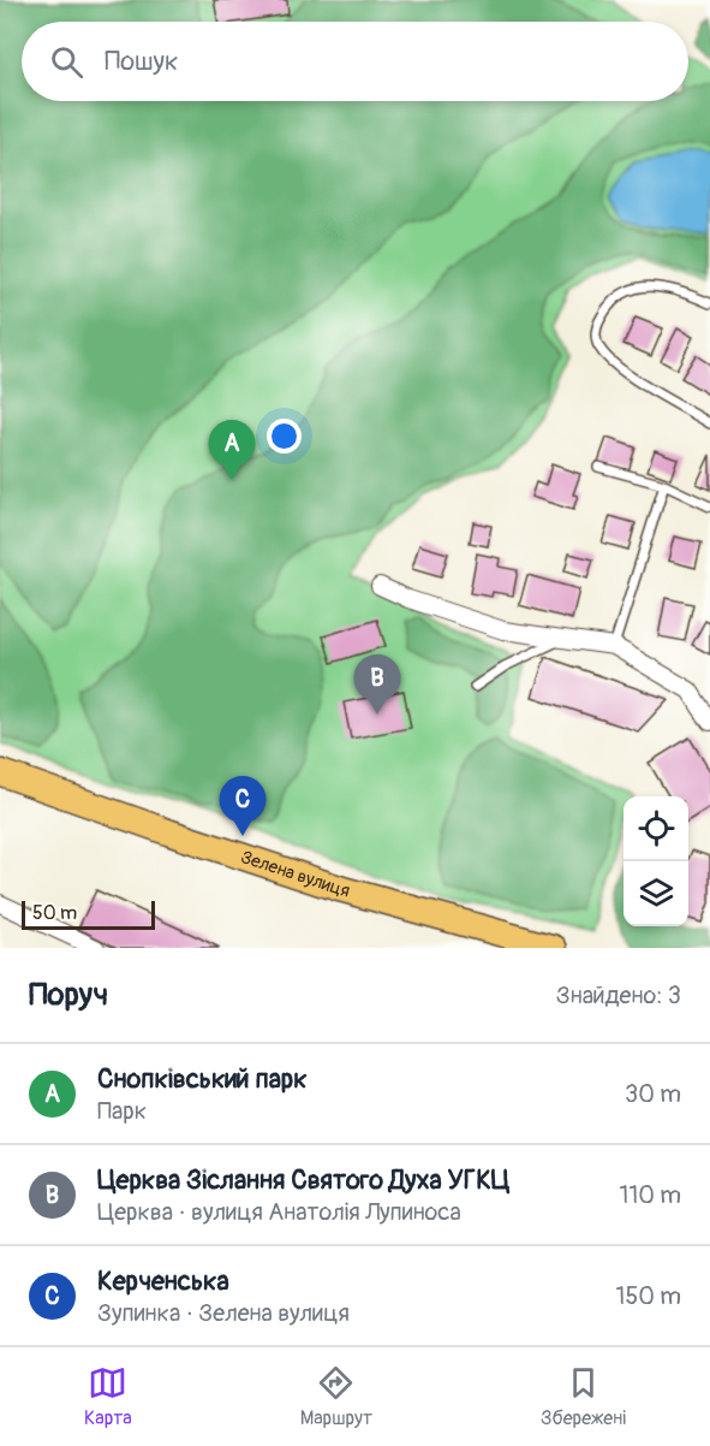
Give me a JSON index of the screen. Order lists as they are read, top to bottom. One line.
{"streets":{"main road":["Зелена вулиця"]},"scale_bar":"50 m","page":{"search":"Пошук","pins":["A","B","C"],"scale":"50 m","heading":["Поруч","Знайдено: 3"],"list":[{"mark":"A","name":"Снопківський парк","note":"Парк","value":"30 m"},{"mark":"B","name":"Церква Зіслання Святого Духа УГКЦ","note":"Церква · вулиця Анатолія Лупиноса","value":"110 m"},{"mark":"C","name":"Керченська","note":"Зупинка · Зелена вулиця","value":"150 m"}],"nav":["Карта","Маршрут","Збережені"]}}
